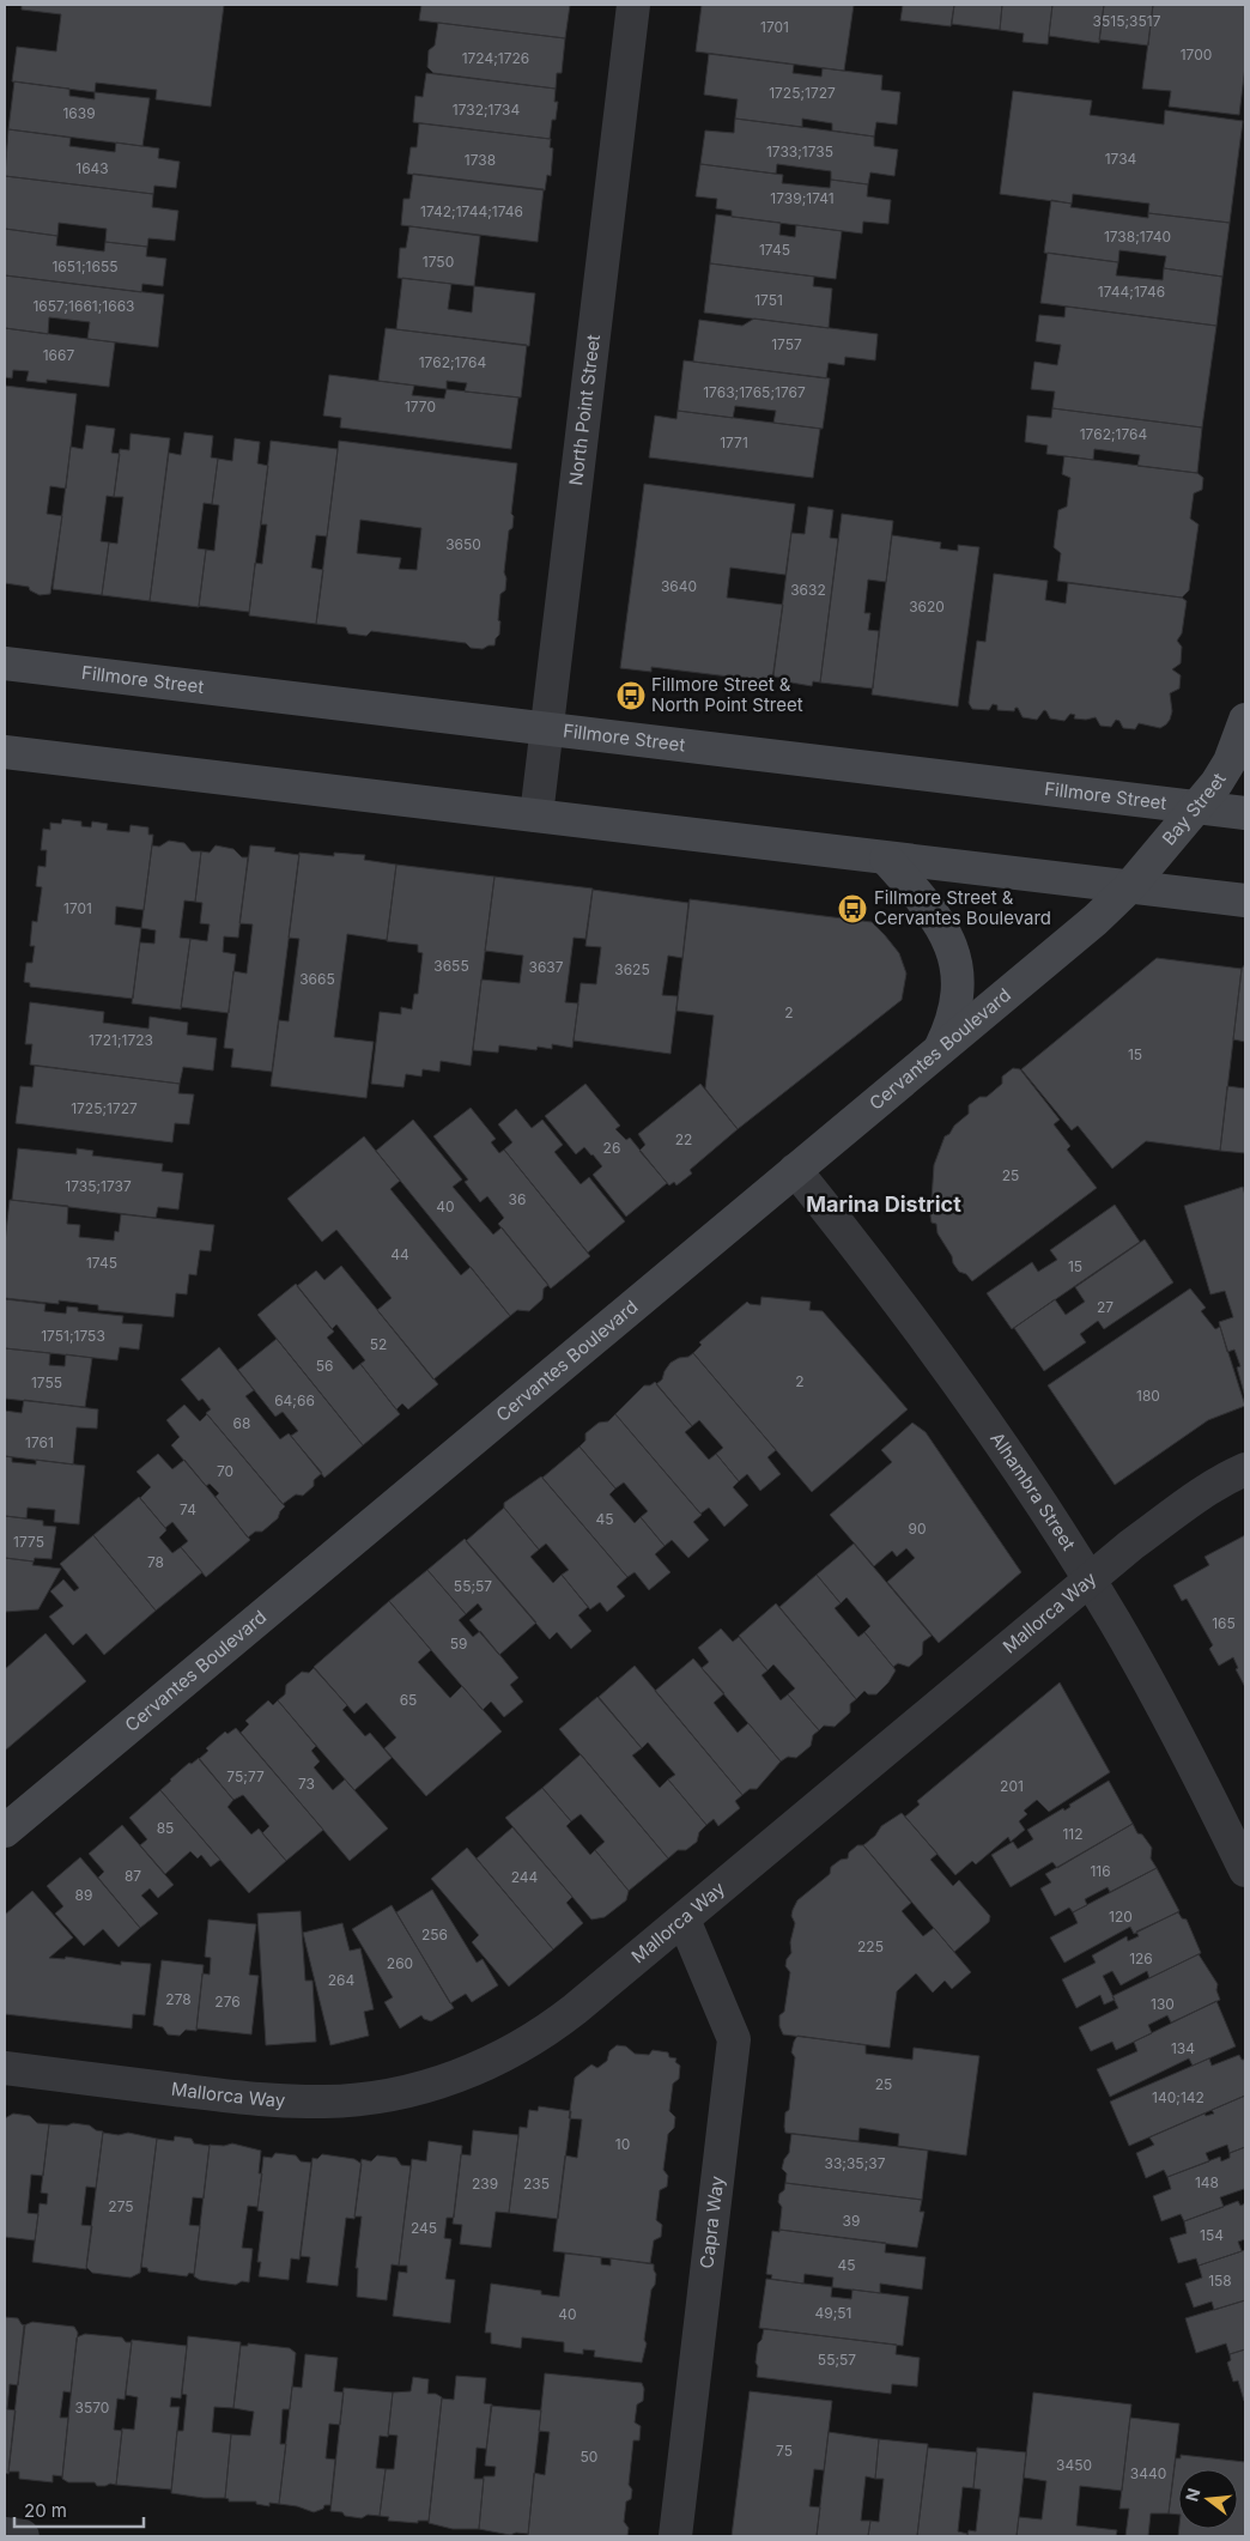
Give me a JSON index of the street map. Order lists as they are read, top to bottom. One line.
{"streets":{"street":["North Point Street","Fillmore Street","Bay Street","Cervantes Boulevard","Alhambra Street","Mallorca Way","Capra Way"]},"crossings":[["North Point Street","Fillmore Street"],["Fillmore Street","Bay Street"],["Bay Street","Cervantes Boulevard"],["Cervantes Boulevard","Alhambra Street"],["Alhambra Street","Mallorca Way"],["Mallorca Way","Capra Way"]],"districts":["Marina District"],"places":{"bus stop":["Fillmore Street & North Point Street","Fillmore Street & Cervantes Boulevard"]},"house_numbers":["3515;3517","1701","1700","1724;1726","1725;1727","1732;1734","1639","1733;1735","1734","1738","1643","1739;1741","1742;1744;1746","1738;1740","1745","1750","1651;1655","1744;1746","1751","1657;1661;1663","1757","1667","1762;1764","1763;1765;1767","1770","1762;1764","1771","3650","3640","3632","3620","1701","3655","3637","3625","3665","2","1721;1723","15","1725;1727","22","26","25","1735;1737","36","40","44","1745","15","27","1751;1753","52","56","2","1755","180","64;66","68","1761","70","74","45","90","1775","78","55;57","165","59","65","75;77","73","201","85","112","116","87","244","89","120","256","225","126","260","264","278","276","130","134","25","140;142","10","33;35;37","148","239","235","275","39","245","154","45","158","49;51","40","55;57","3570","75","50","3450","3440"],"scale_bar":"20 m","north":"left"}
